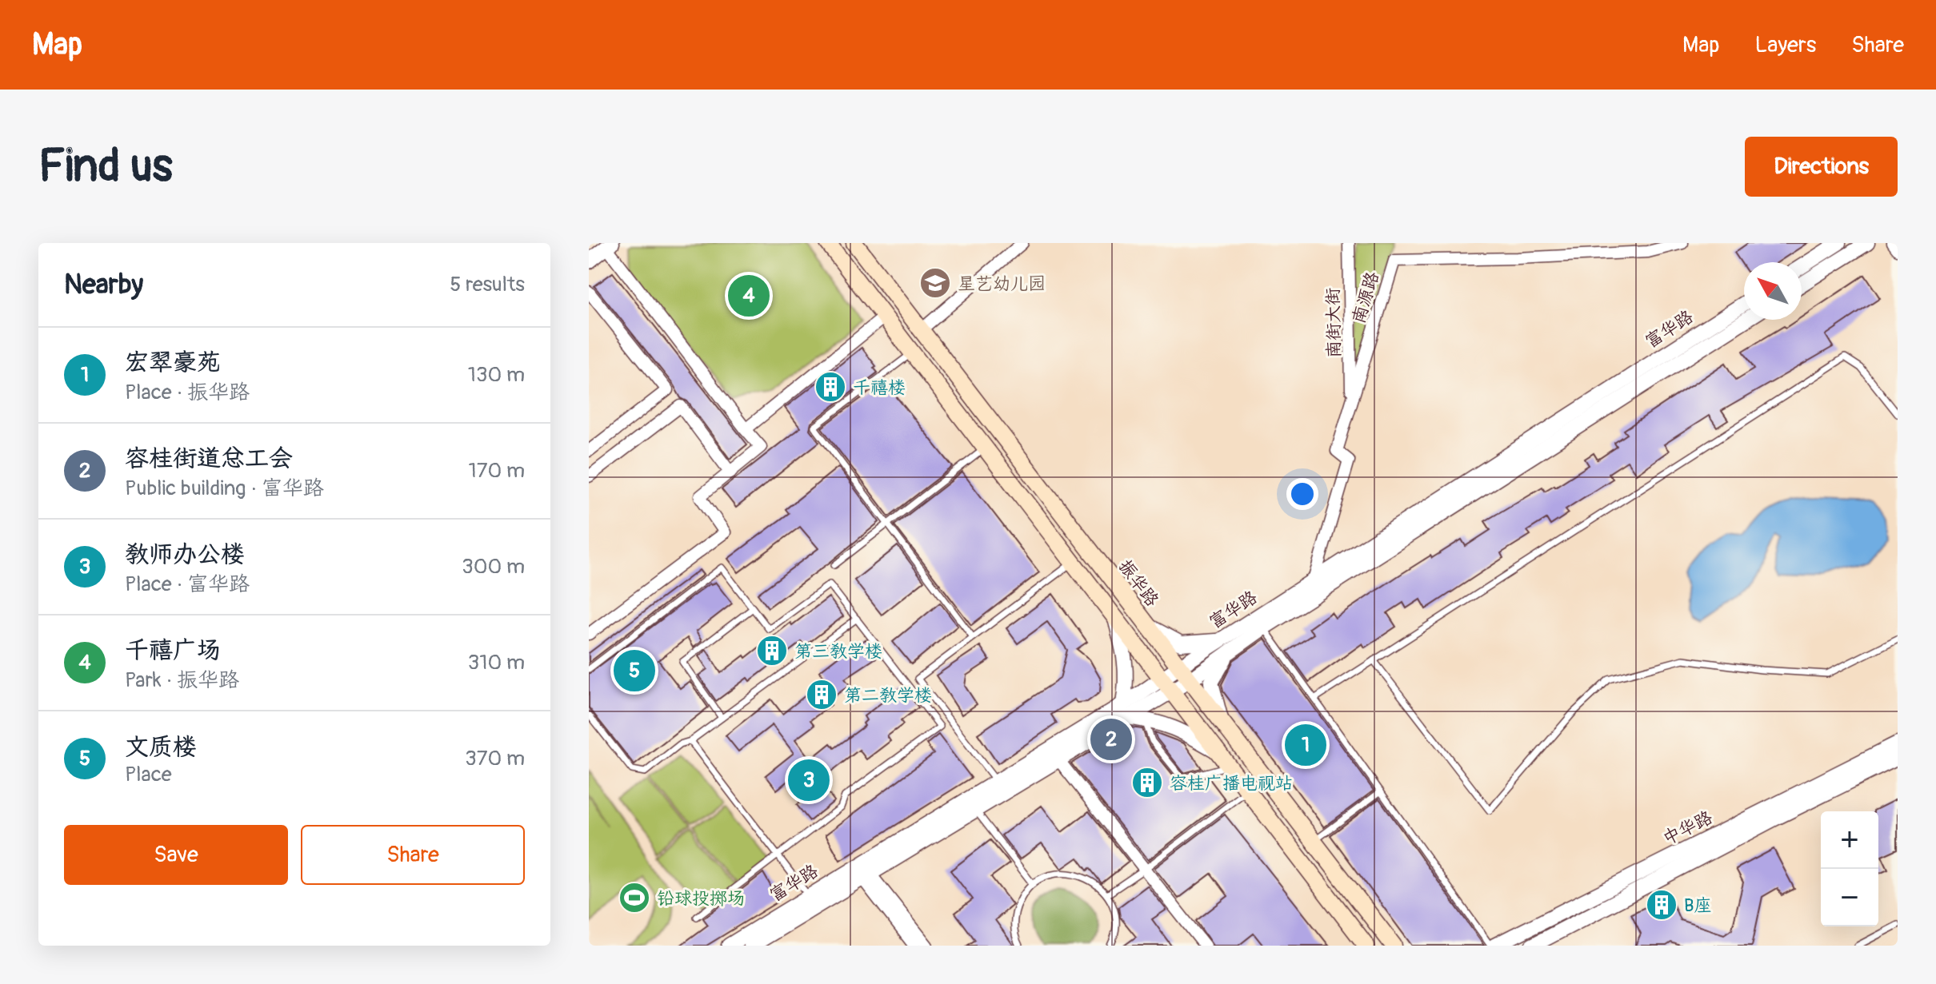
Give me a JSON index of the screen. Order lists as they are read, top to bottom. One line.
{"streets":{"main road":["振华路"],"street":["南源路","南街大街","富华路","中华路"]},"crossings":[["南源路","南街大街"],["南源路","富华路"],["富华路","振华路"]],"places":{"school or university":["星艺幼儿园"],"building":["千禧楼","第三教学楼","第二教学楼","容桂广播电视站","B座"],"sports":["铅球投掷场"]},"north":"top left","page":{"header":"Map","nav":["Map","Layers","Share"],"buttons":["Directions",["Save","Share"]],"title":"Find us","heading":["Nearby","5 results"],"pins":["4","5","2","1","3"],"list":[{"mark":"1","name":"宏翠豪苑","note":"Place · 振华路","value":"130 m"},{"mark":"2","name":"容桂街道总工会","note":"Public building · 富华路","value":"170 m"},{"mark":"3","name":"教师办公楼","note":"Place · 富华路","value":"300 m"},{"mark":"4","name":"千禧广场","note":"Park · 振华路","value":"310 m"},{"mark":"5","name":"文质楼","note":"Place","value":"370 m"}],"map_buttons":["+","−"]}}
